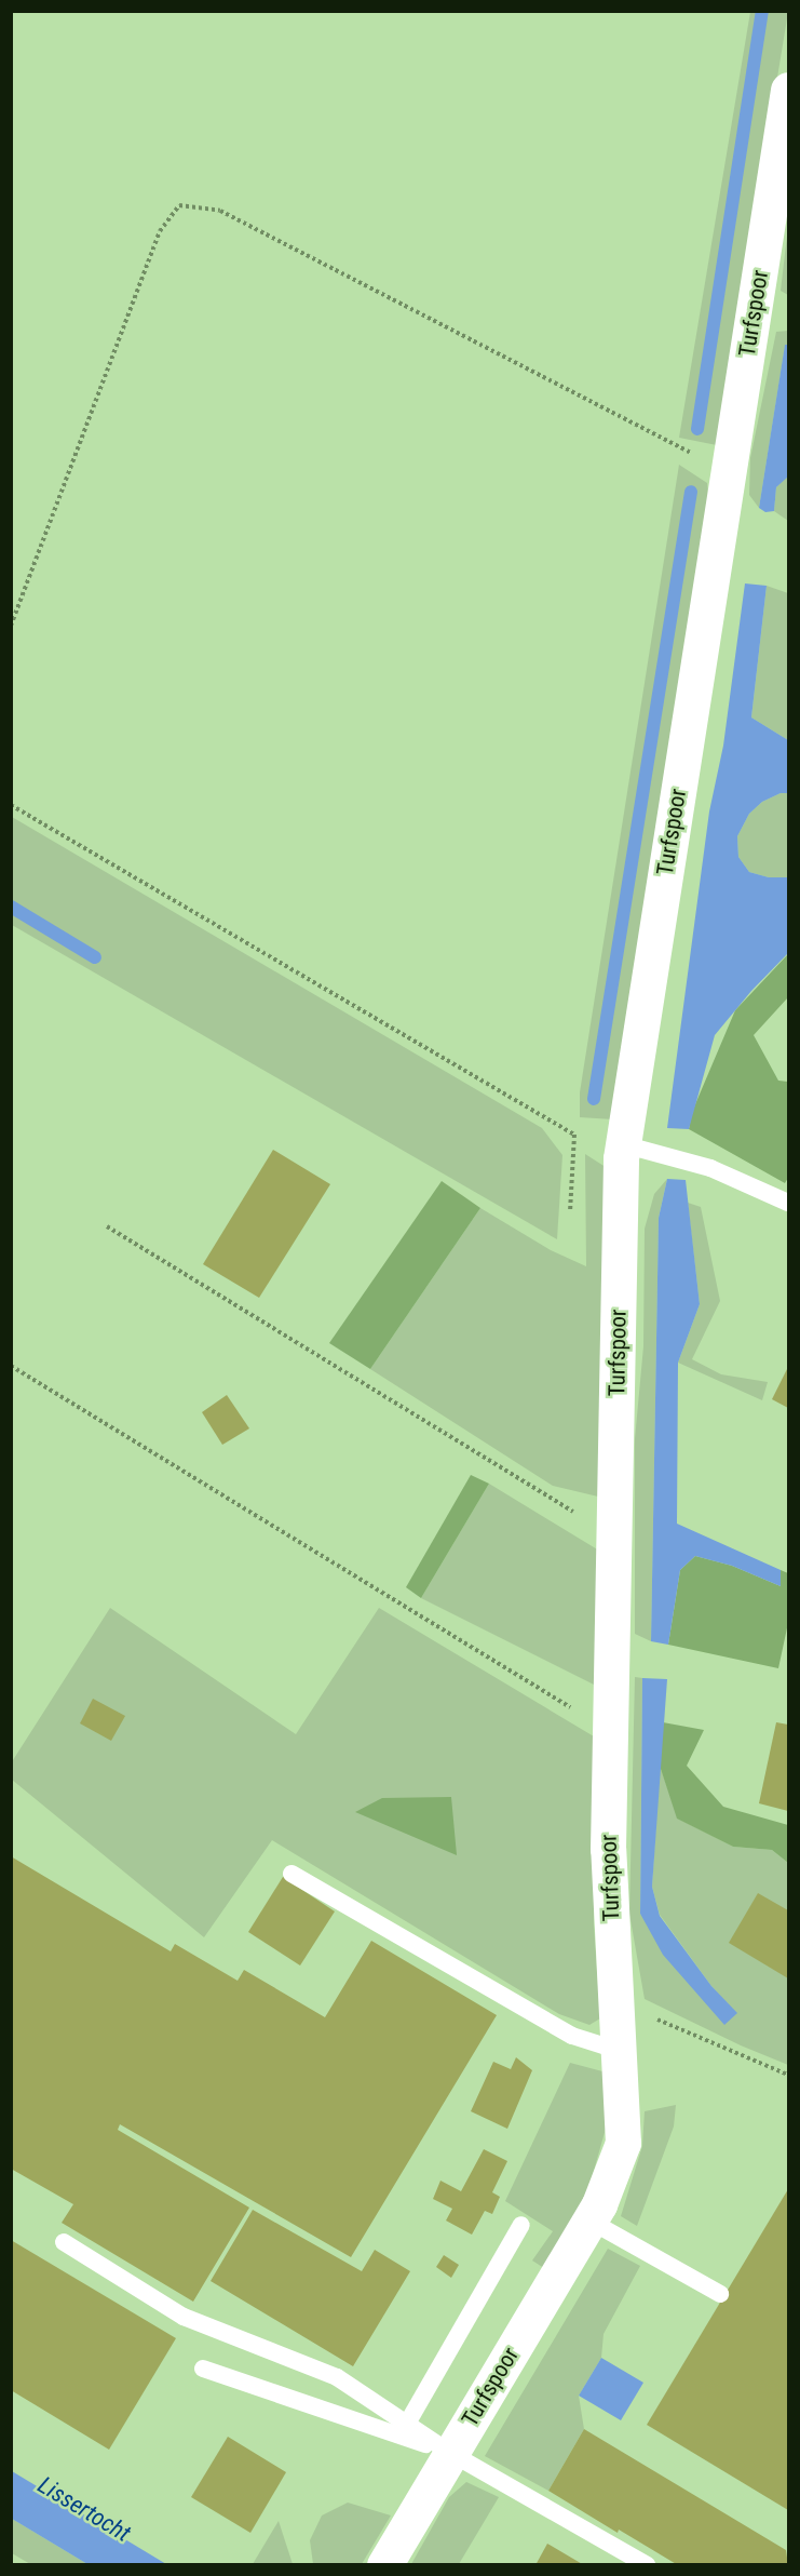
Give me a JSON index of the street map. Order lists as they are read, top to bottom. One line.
{"streets":{"street":["Turfspoor"]},"water":["Lissertocht"]}
